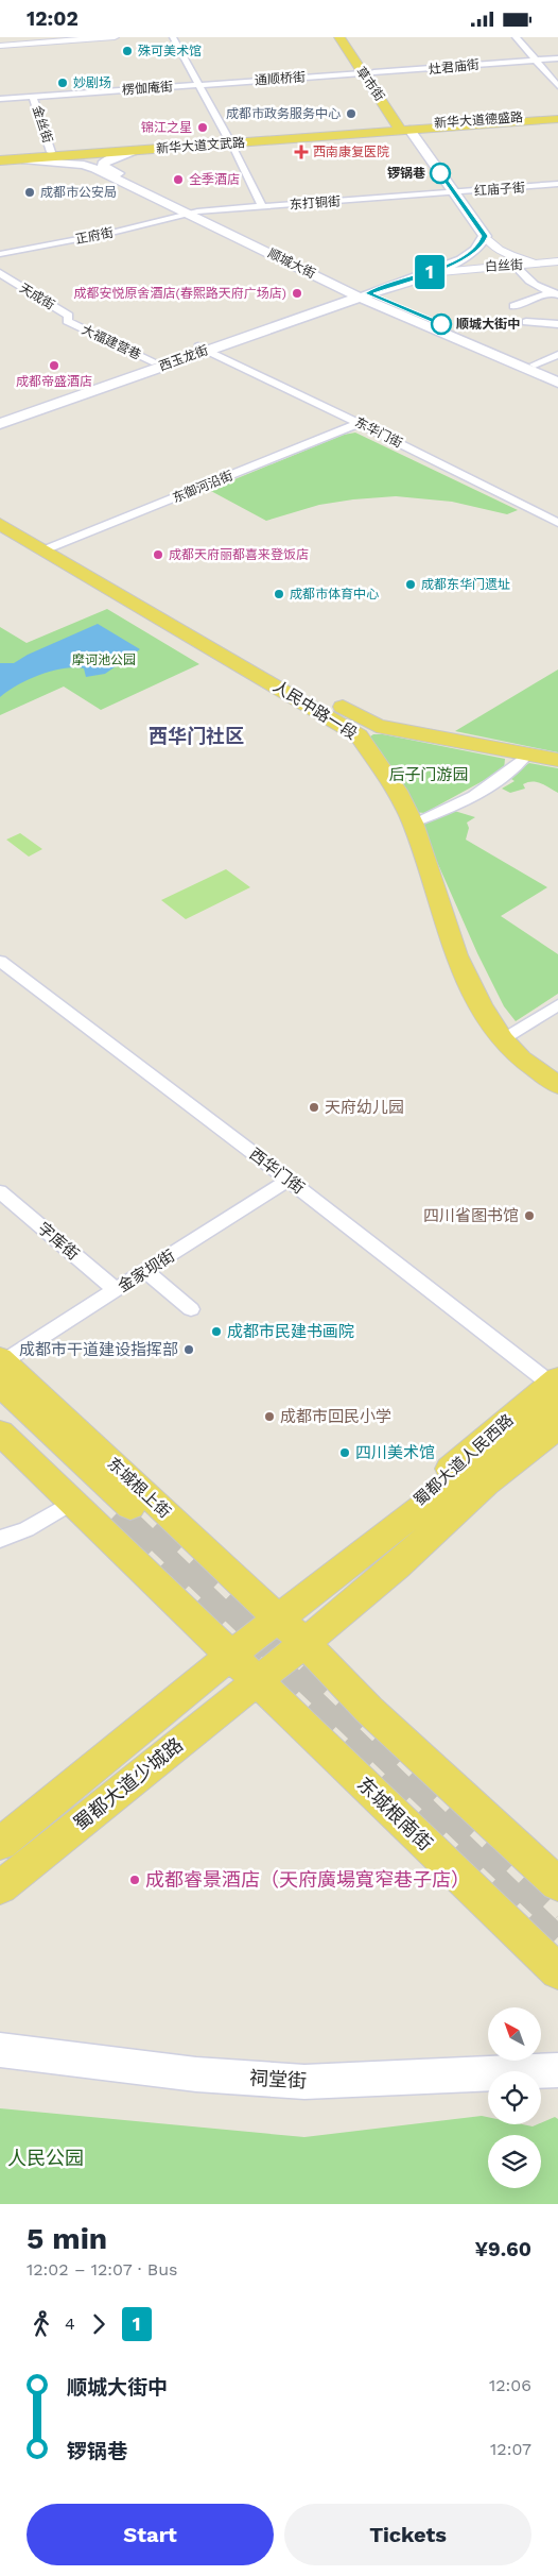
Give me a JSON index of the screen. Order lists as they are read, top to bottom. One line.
{"streets":{"main road":["草市街","新华大道德盛路","新华大道文武路","顺城大街","西玉龙街","人民中路一段","蜀都大道人民西路","东城根上街","蜀都大道少城路","东城根南街","祠堂街"],"street":["灶君庙街","通顺桥街","楞伽庵街","金丝街","红庙子街","东打铜街","正府街","白丝街","天成街","大福建营巷","东华门街","东御河沿街","西华门街","字库街","金家坝街"]},"crossings":[["灶君庙街","通顺桥街"],["灶君庙街","草市街"],["通顺桥街","草市街"],["通顺桥街","楞伽庵街"],["草市街","新华大道德盛路"],["草市街","新华大道文武路"],["楞伽庵街","金丝街"],["新华大道德盛路","新华大道文武路"],["金丝街","新华大道文武路"],["新华大道文武路","顺城大街"],["红庙子街","东打铜街"],["东打铜街","正府街"],["东打铜街","顺城大街"],["正府街","顺城大街"],["顺城大街","西玉龙街"],["天成街","大福建营巷"],["大福建营巷","西玉龙街"],["西玉龙街","东华门街"],["东华门街","东御河沿街"],["东御河沿街","人民中路一段"],["西华门街","金家坝街"],["西华门街","蜀都大道人民西路"],["字库街","金家坝街"],["金家坝街","东城根上街"],["蜀都大道人民西路","东城根上街"],["蜀都大道人民西路","蜀都大道少城路"],["蜀都大道人民西路","东城根南街"],["蜀都大道少城路","东城根南街"]],"districts":["西华门社区"],"parks":["摩诃池公园","后子门游园","人民公园"],"places":{"other":["殊可美术馆","妙剧场","成都市政务服务中心","锦江之星","锣锅巷","全季酒店","成都市公安局","成都安悦原舍酒店(春熙路天府广场店)","顺城大街中","成都帝盛酒店","成都天府丽都喜来登饭店","成都东华门遗址","成都市体育中心","天府幼儿园","四川省图书馆","成都市民建书画院","成都市干道建设指挥部","成都市回民小学","四川美术馆","成都睿景酒店（天府廣場寬窄巷子店）"],"health":["西南康复医院"]},"lines":["bus line 1"],"north":"top left","page":{"status":"12:02","on_map":"1","heading":["5 min","12:02 – 12:07 · Bus","¥9.60"],"legs":["4","1"],"list":[{"name":"顺城大街中","value":"12:06"},{"name":"锣锅巷","value":"12:07"}],"buttons":["Start","Tickets"]}}
